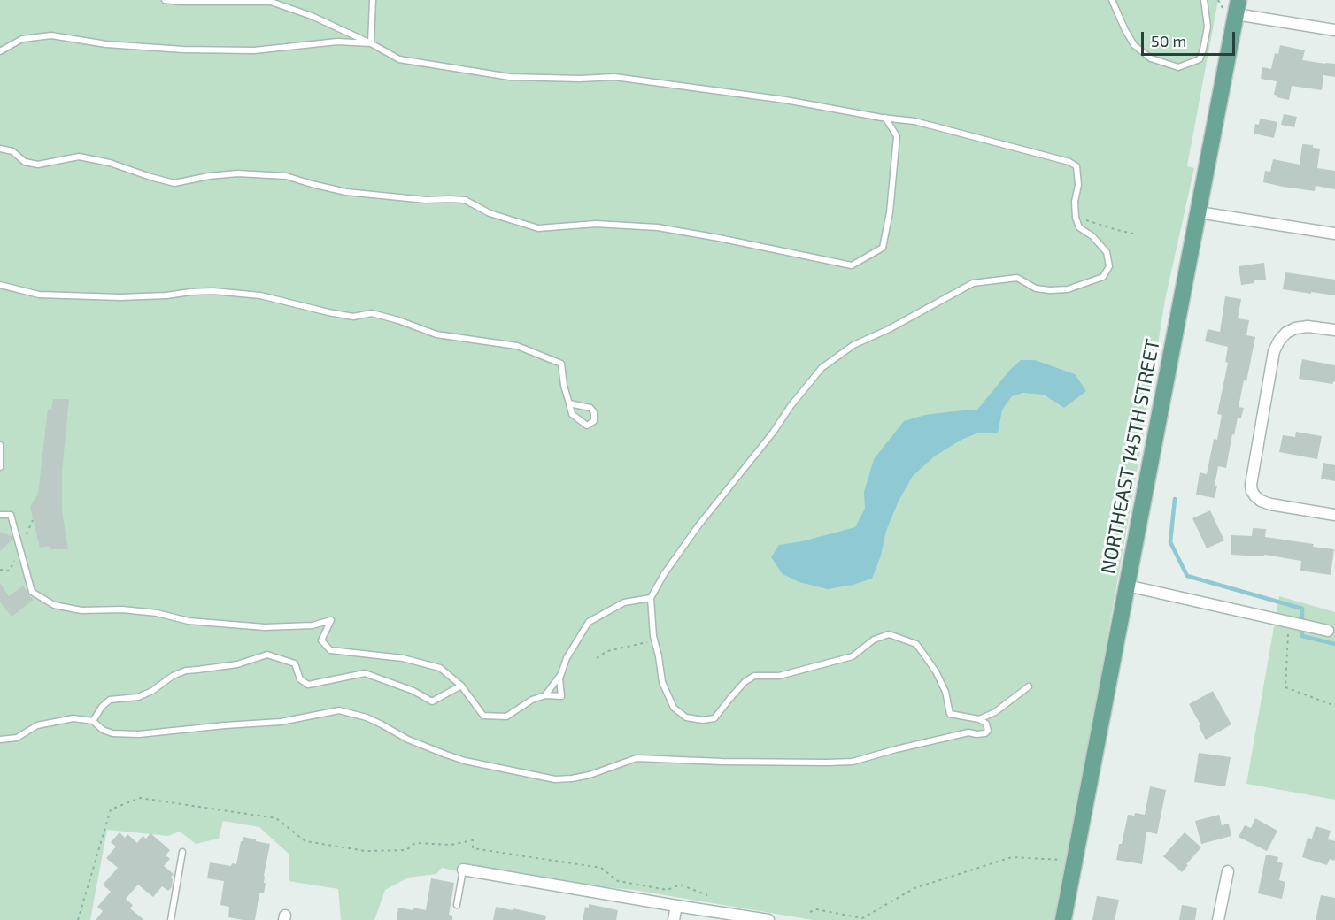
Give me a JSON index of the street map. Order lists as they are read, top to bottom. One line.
{"streets":{"main road":["NORTHEAST 145TH STREET"]},"scale_bar":"50 m"}
